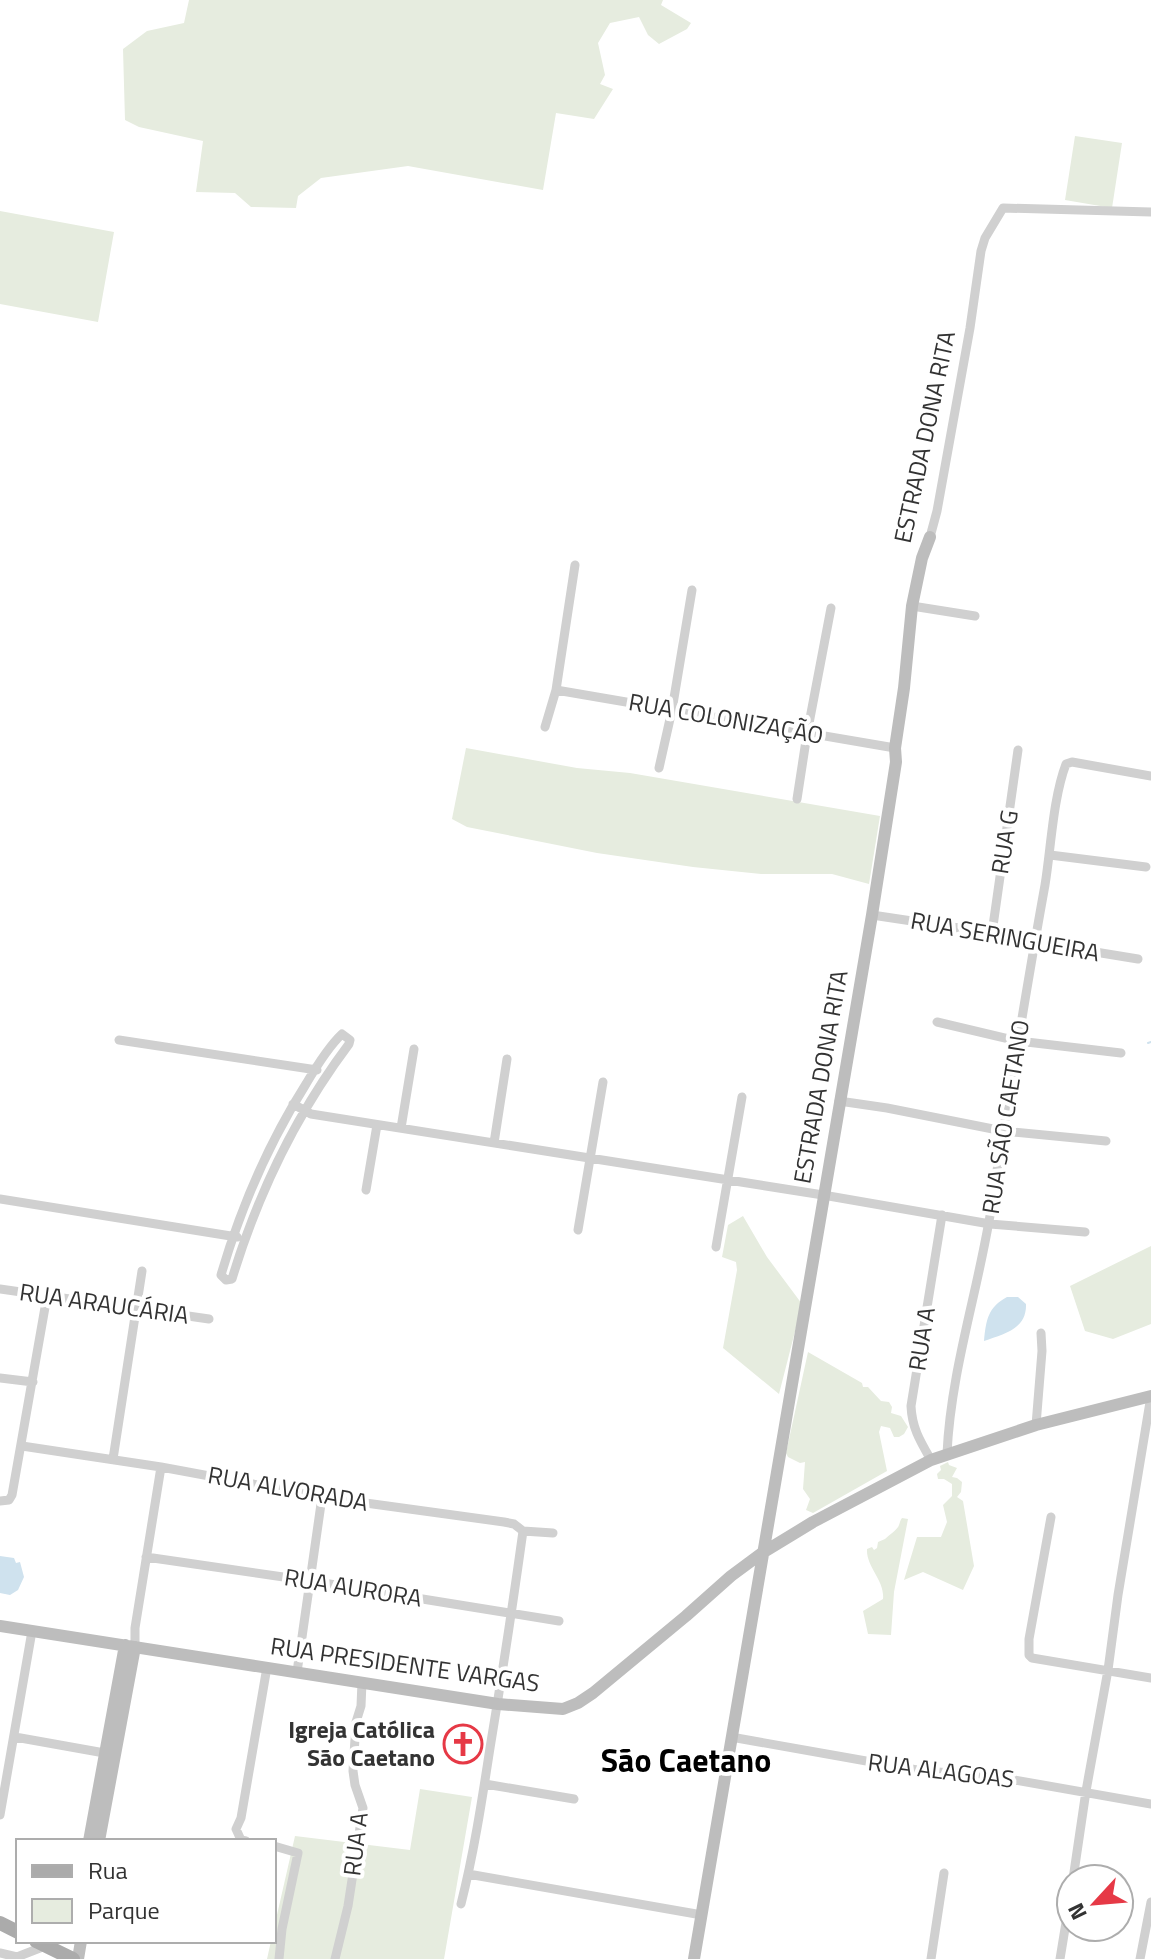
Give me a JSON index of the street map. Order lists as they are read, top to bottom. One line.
{"streets":{"main road":["ESTRADA DONA RITA","RUA PRESIDENTE VARGAS"],"street":["RUA COLONIZAÇÃO","RUA G","RUA SERINGUEIRA","RUA SÃO CAETANO","RUA ARAUCÁRIA","RUA A","RUA ALVORADA","RUA AURORA","RUA ALAGOAS"]},"crossings":[["ESTRADA DONA RITA","RUA COLONIZAÇÃO"],["ESTRADA DONA RITA","RUA SERINGUEIRA"],["ESTRADA DONA RITA","RUA PRESIDENTE VARGAS"],["ESTRADA DONA RITA","RUA ALAGOAS"],["RUA G","RUA SERINGUEIRA"],["RUA SERINGUEIRA","RUA SÃO CAETANO"],["RUA SÃO CAETANO","RUA PRESIDENTE VARGAS"],["RUA A","RUA PRESIDENTE VARGAS"]],"districts":["São Caetano"],"places":{"church":["Igreja Católica São Caetano"]},"legend":["Rua","Parque"],"north":"bottom left"}
